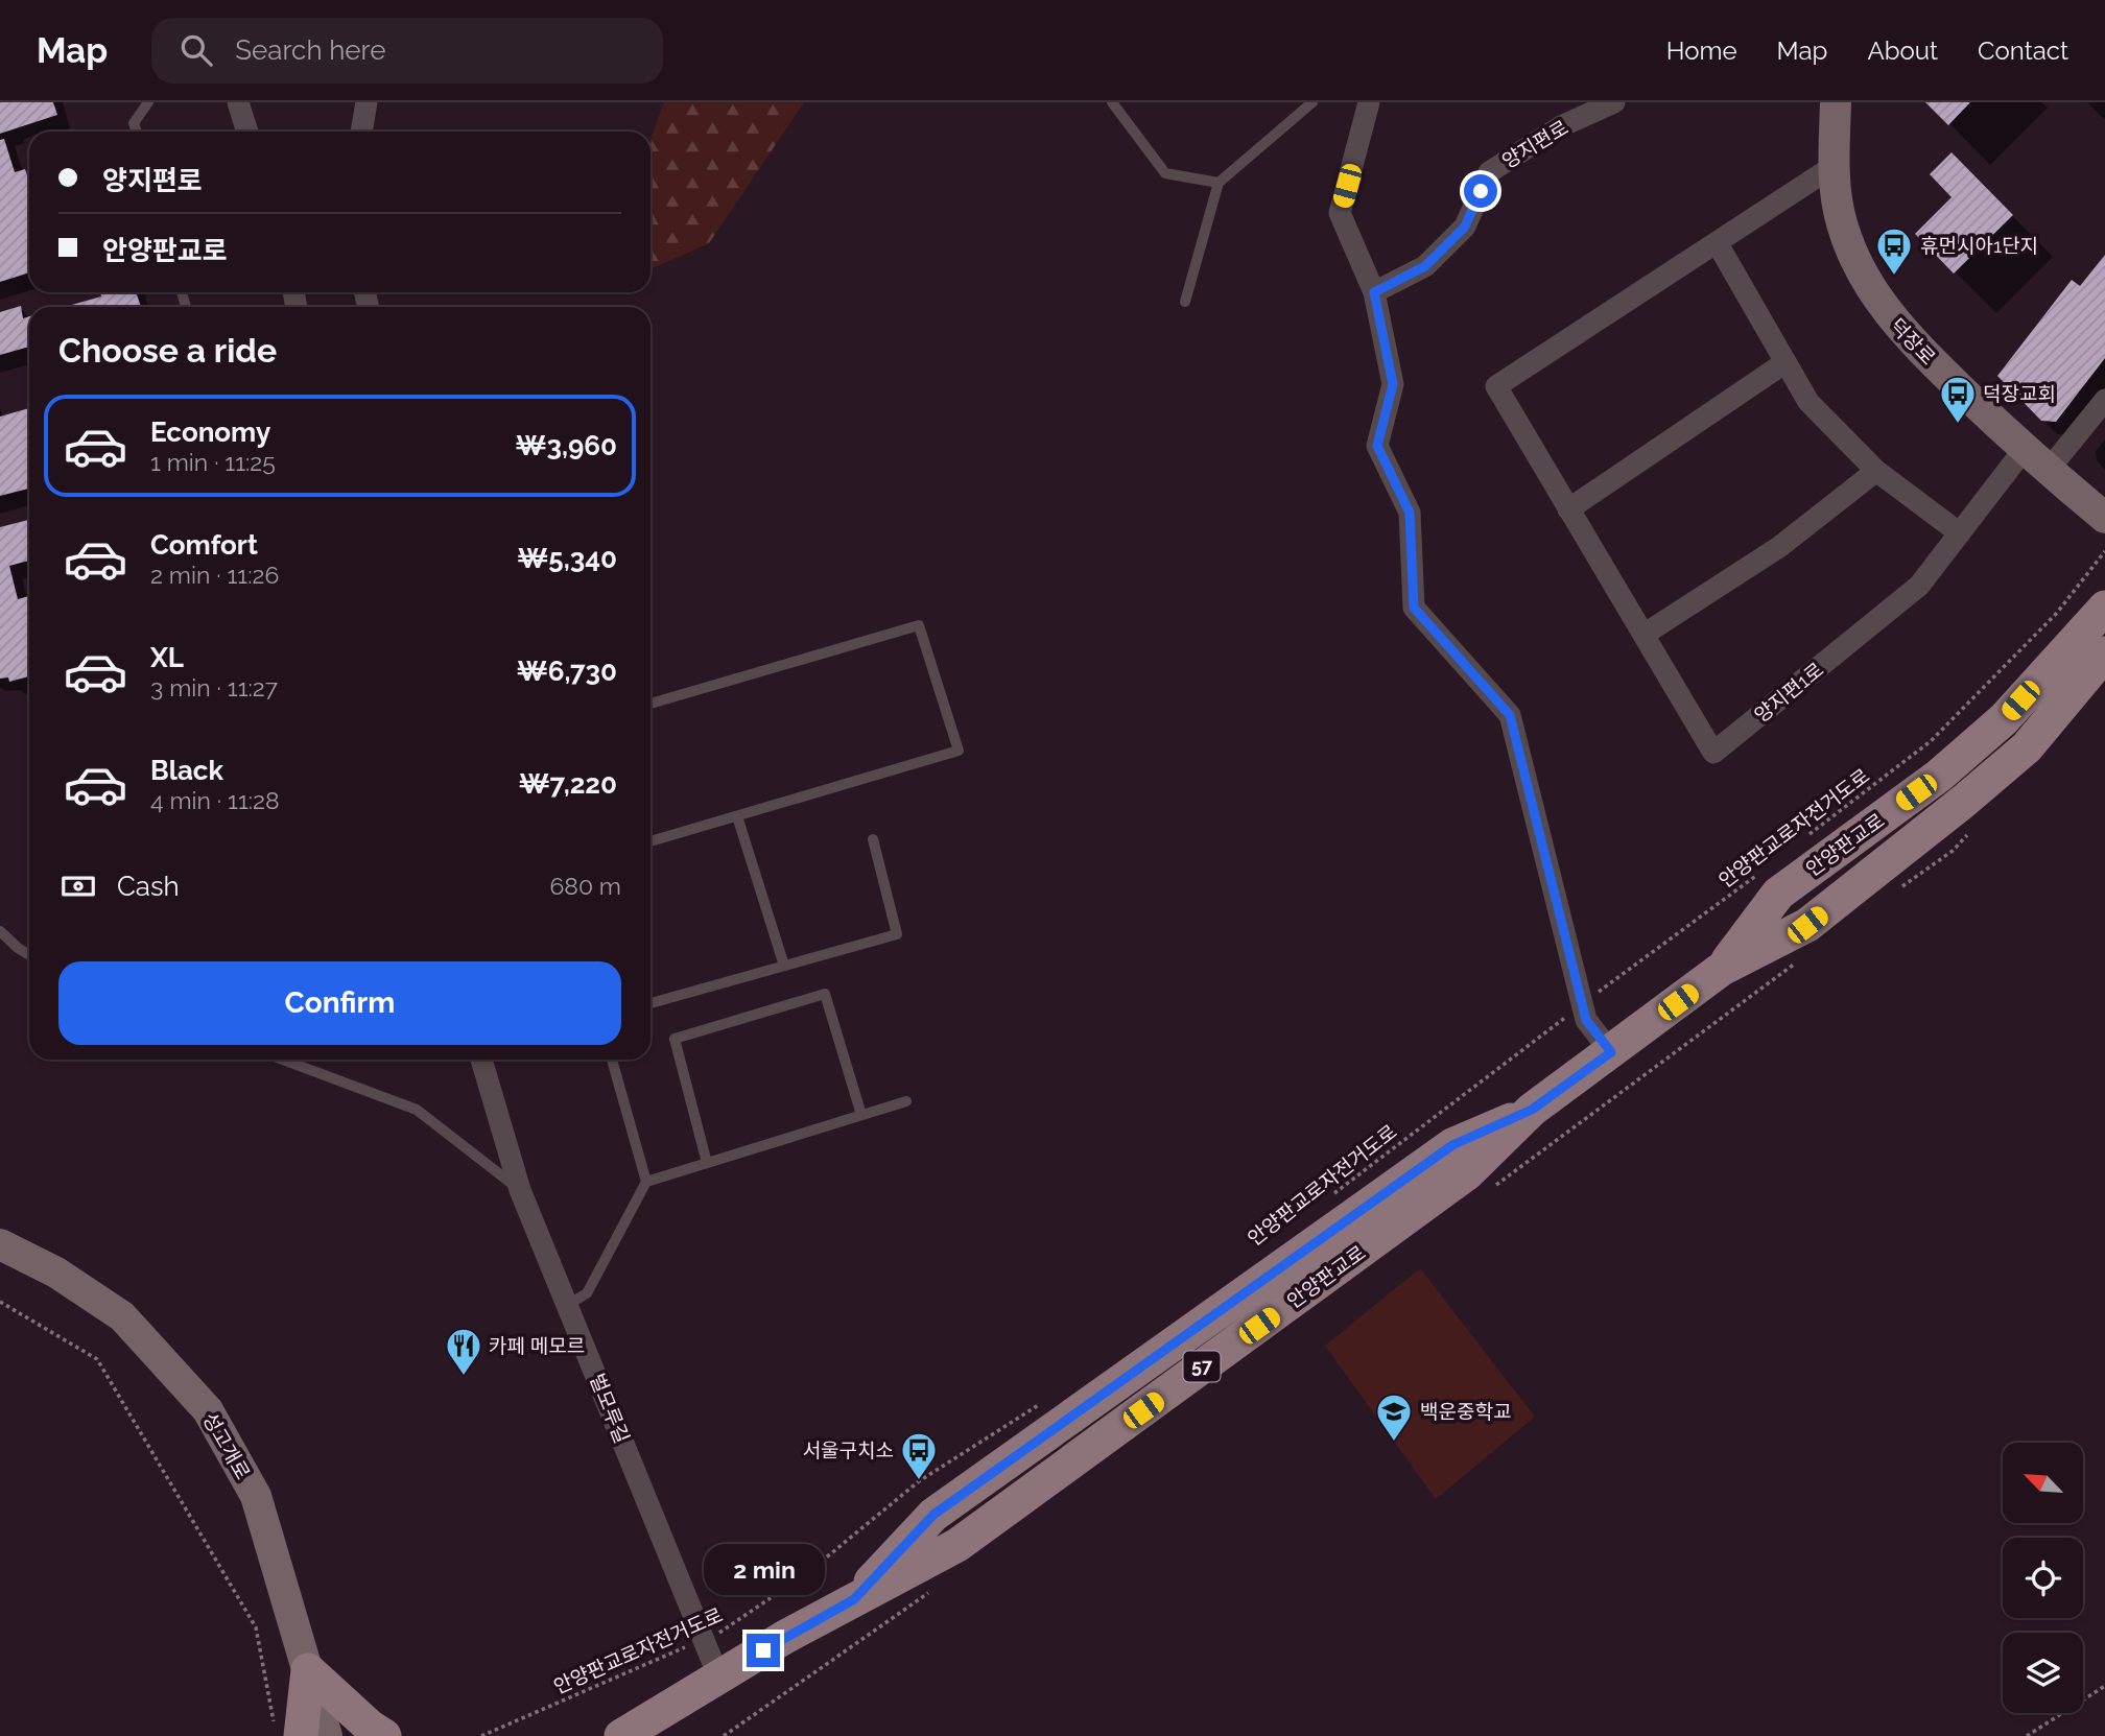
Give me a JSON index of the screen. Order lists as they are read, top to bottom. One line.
{"streets":{"main road":["안양판교로","57"],"street":["양지편로","덕장로","양지편1로","벌모루길","성고개로"],"path":["안양판교로자전거도로"]},"crossings":[["덕장로","양지편1로"],["안양판교로자전거도로","벌모루길"],["안양판교로","벌모루길"]],"places":{"bus stop":["휴먼시아1단지","덕장교회","서울구치소"],"restaurant":["카페 메모르"],"school or university":["백운중학교"]},"north":"top left","page":{"header":"Map","search":"Search here","nav":["Home","Map","About","Contact"],"banner":["양지편로","안양판교로"],"heading":"Choose a ride","list":[{"name":"Economy","note":"1 min · 11:25","value":"₩3,960"},{"name":"Comfort","note":"2 min · 11:26","value":"₩5,340"},{"name":"XL","note":"3 min · 11:27","value":"₩6,730"},{"name":"Black","note":"4 min · 11:28","value":"₩7,220"}],"pay":["Cash","680 m"],"buttons":"Confirm","bubble":"2 min"}}
